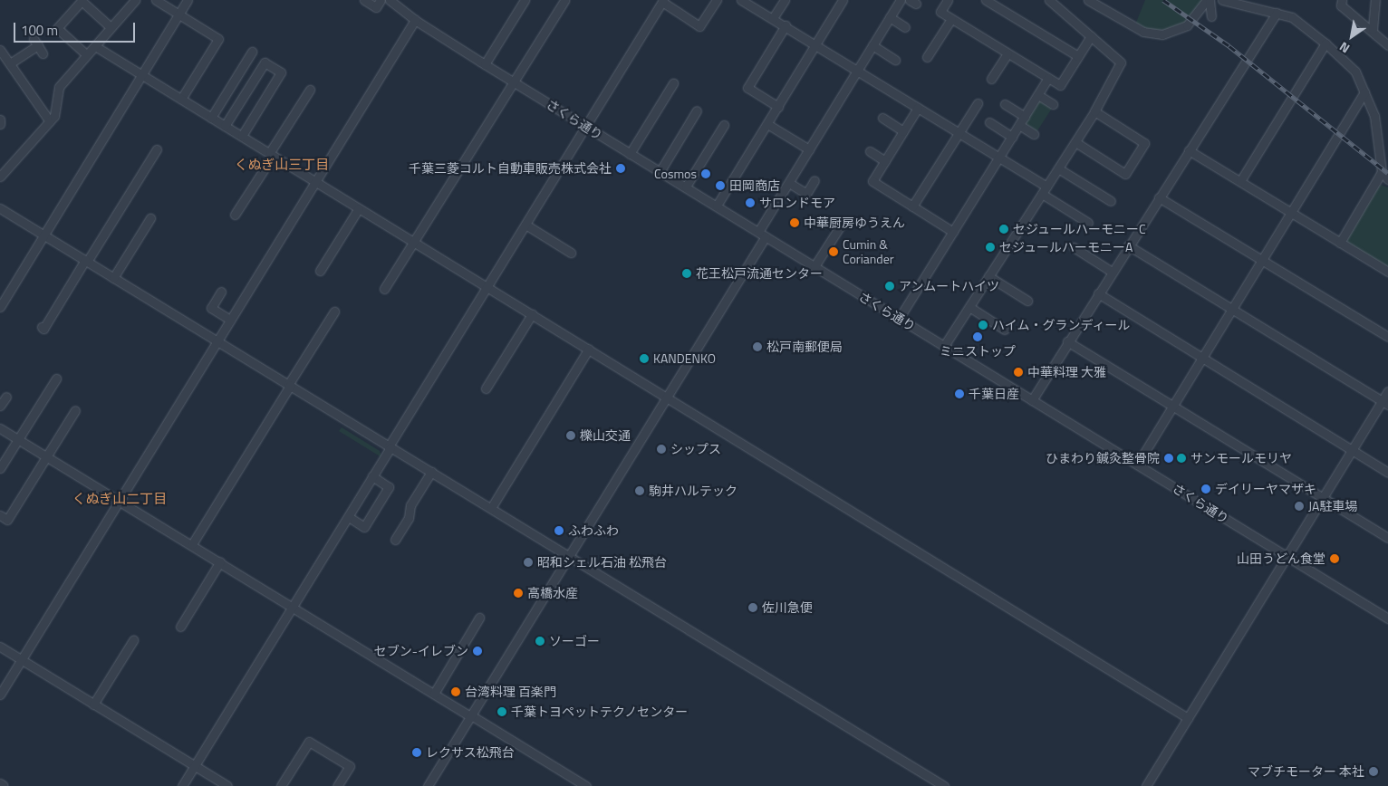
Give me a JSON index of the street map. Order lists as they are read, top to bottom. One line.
{"streets":{"street":["さくら通り"]},"districts":["くぬぎ山三丁目","くぬぎ山二丁目"],"places":["千葉三菱コルト自動車販売株式会社","Cosmos","田岡商店","サロンドモア","中華厨房ゆうえん","セジュールハーモニーC","セジュールハーモニーA","Cumin & Coriander","花王松戸流通センター","アンムートハイツ","ハイム・グランディール","ミニストップ","松戸南郵便局","KANDENKO","中華料理 大雅","千葉日産","櫟山交通","シップス","ひまわり鍼灸整骨院","サンモールモリヤ","デイリーヤマザキ","駒井ハルテック","JA駐車場","ふわふわ","山田うどん食堂","昭和シェル石油 松飛台","高橋水産","佐川急便","ソーゴー","セブン-イレブン","台湾料理 百楽門","千葉トヨペットテクノセンター","レクサス松飛台","マブチモーター 本社"],"scale_bar":"100 m","north":"bottom left"}
